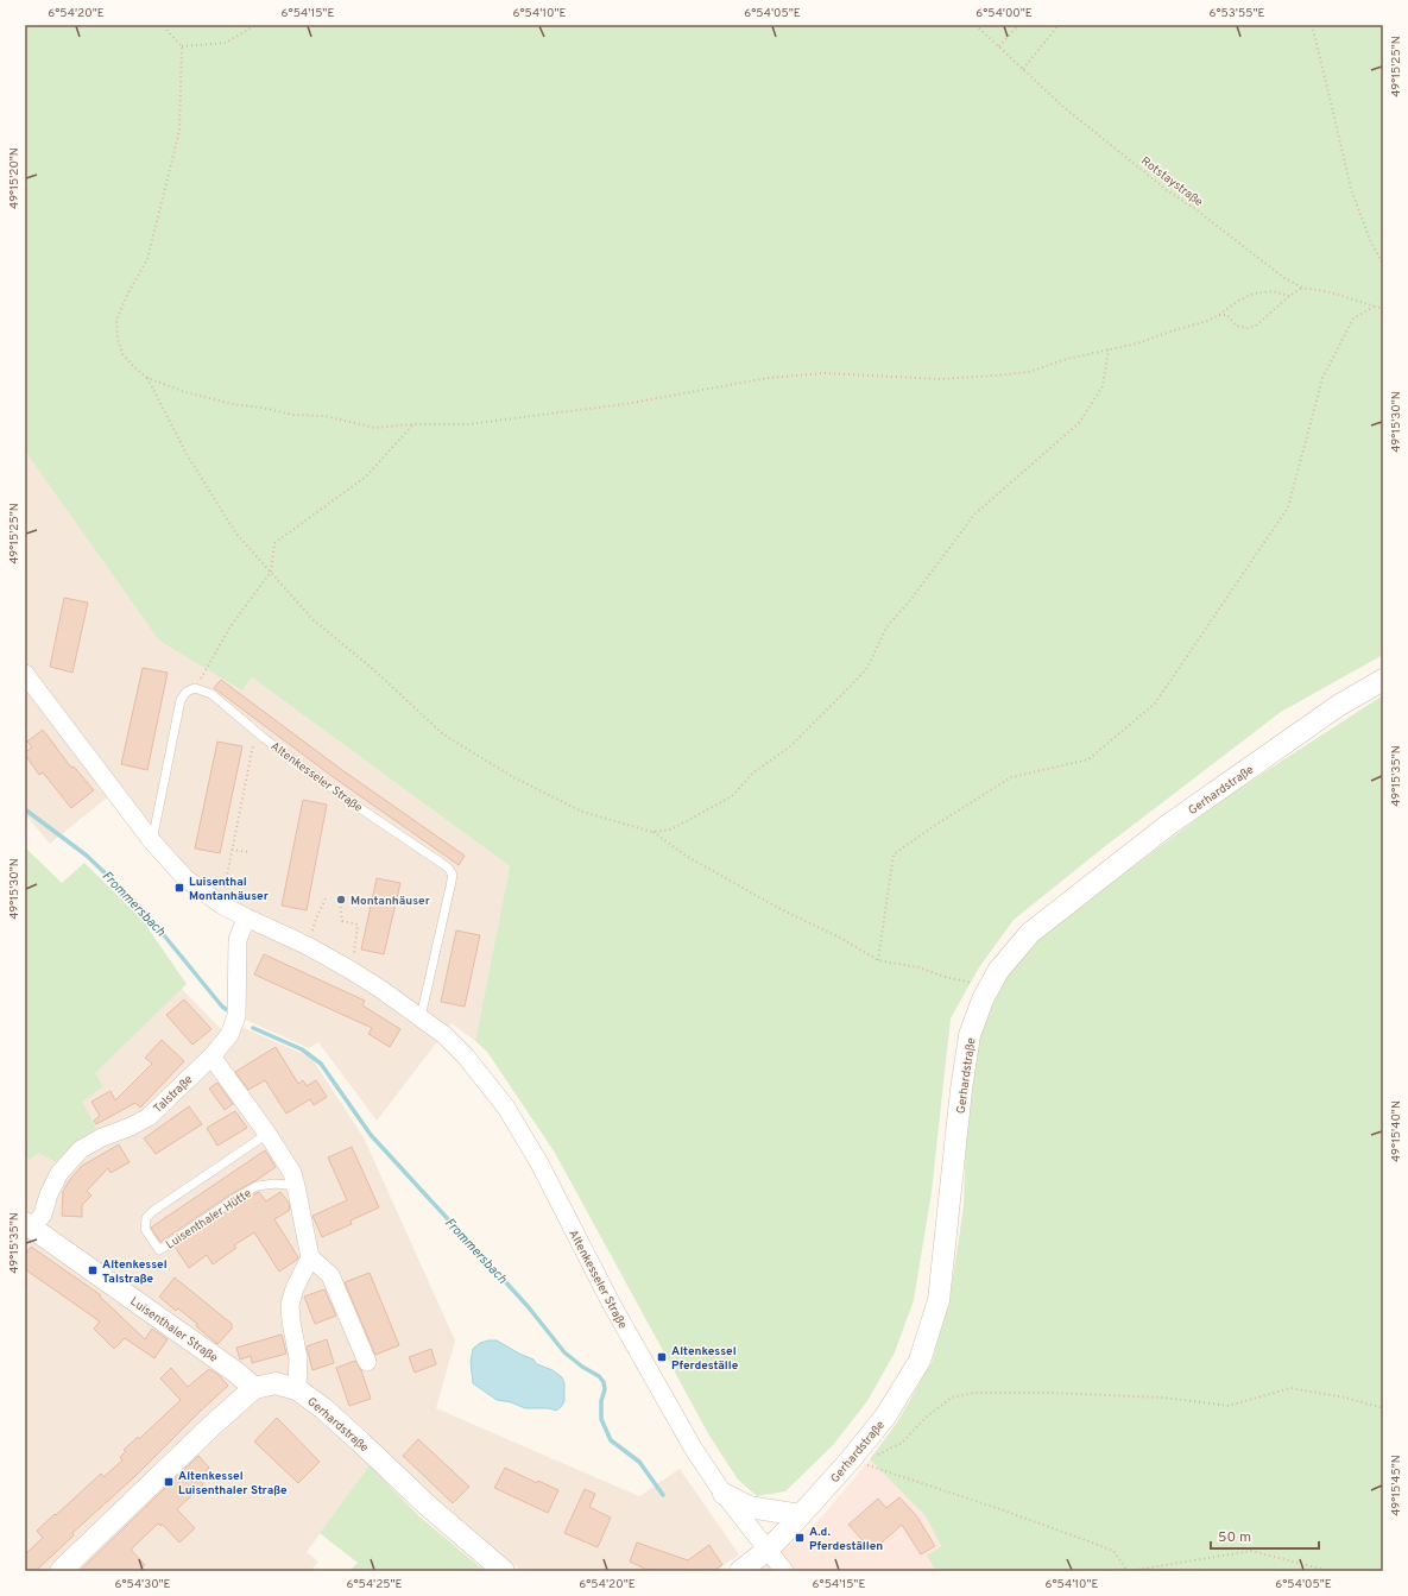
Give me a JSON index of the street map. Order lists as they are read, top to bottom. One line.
{"streets":{"street":["Altenkesseler Straße","Gerhardstraße","Talstraße","Luisenthaler Straße"],"lane":["Luisenthaler Hütte"],"path":["Rotstaystraße"]},"crossings":[["Altenkesseler Straße","Gerhardstraße"],["Altenkesseler Straße","Talstraße"],["Gerhardstraße","Luisenthaler Straße"],["Talstraße","Luisenthaler Straße"]],"water":["Frommersbach"],"places":{"transit":["Luisenthal Montanhäuser","Altenkessel Talstraße","Altenkessel Pferdeställe","Altenkessel Luisenthaler Straße","A.d. Pferdeställen"],"other":["Montanhäuser"]},"scale_bar":"50 m","coordinates":["6°54'20\"E","6°54'15\"E","6°54'10\"E","6°54'05\"E","6°54'00\"E","6°53'55\"E","49°15'25\"N","49°15'20\"N","49°15'30\"N","49°15'35\"N","49°15'40\"N","49°15'45\"N","6°54'30\"E","6°54'25\"E"]}
